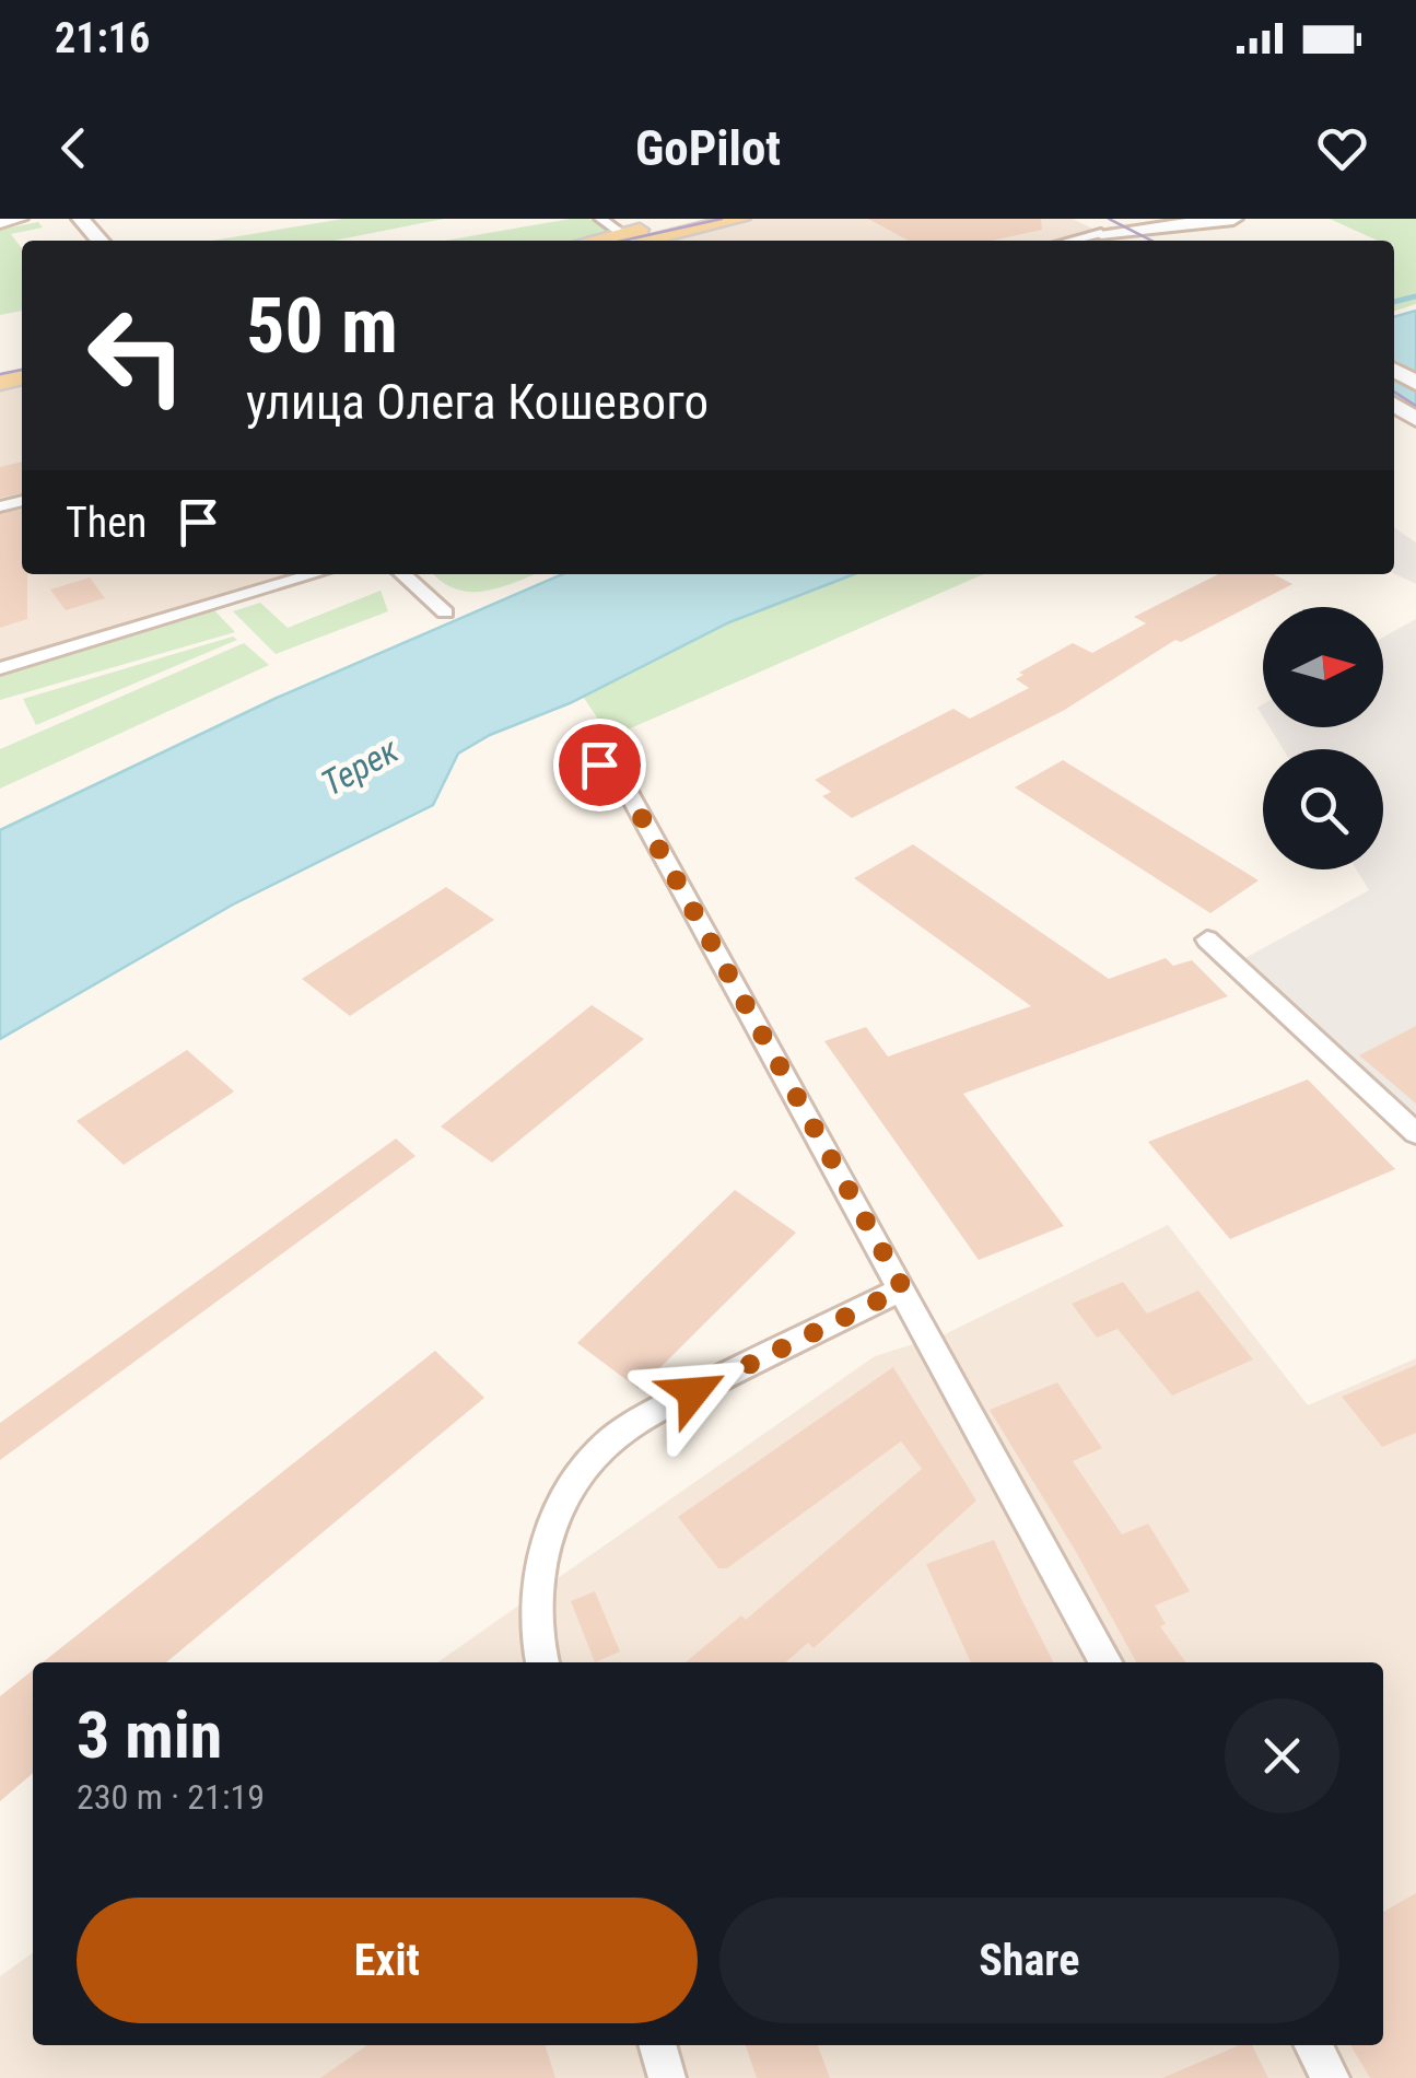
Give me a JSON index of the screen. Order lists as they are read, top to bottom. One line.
{"water":["Терек"],"north":"right","page":{"status":"21:16","header":"GoPilot","turn":["50 m","улица Олега Кошевого"],"then":"Then","heading":["3 min","230 m · 21:19"],"buttons":["Exit","Share"]}}
